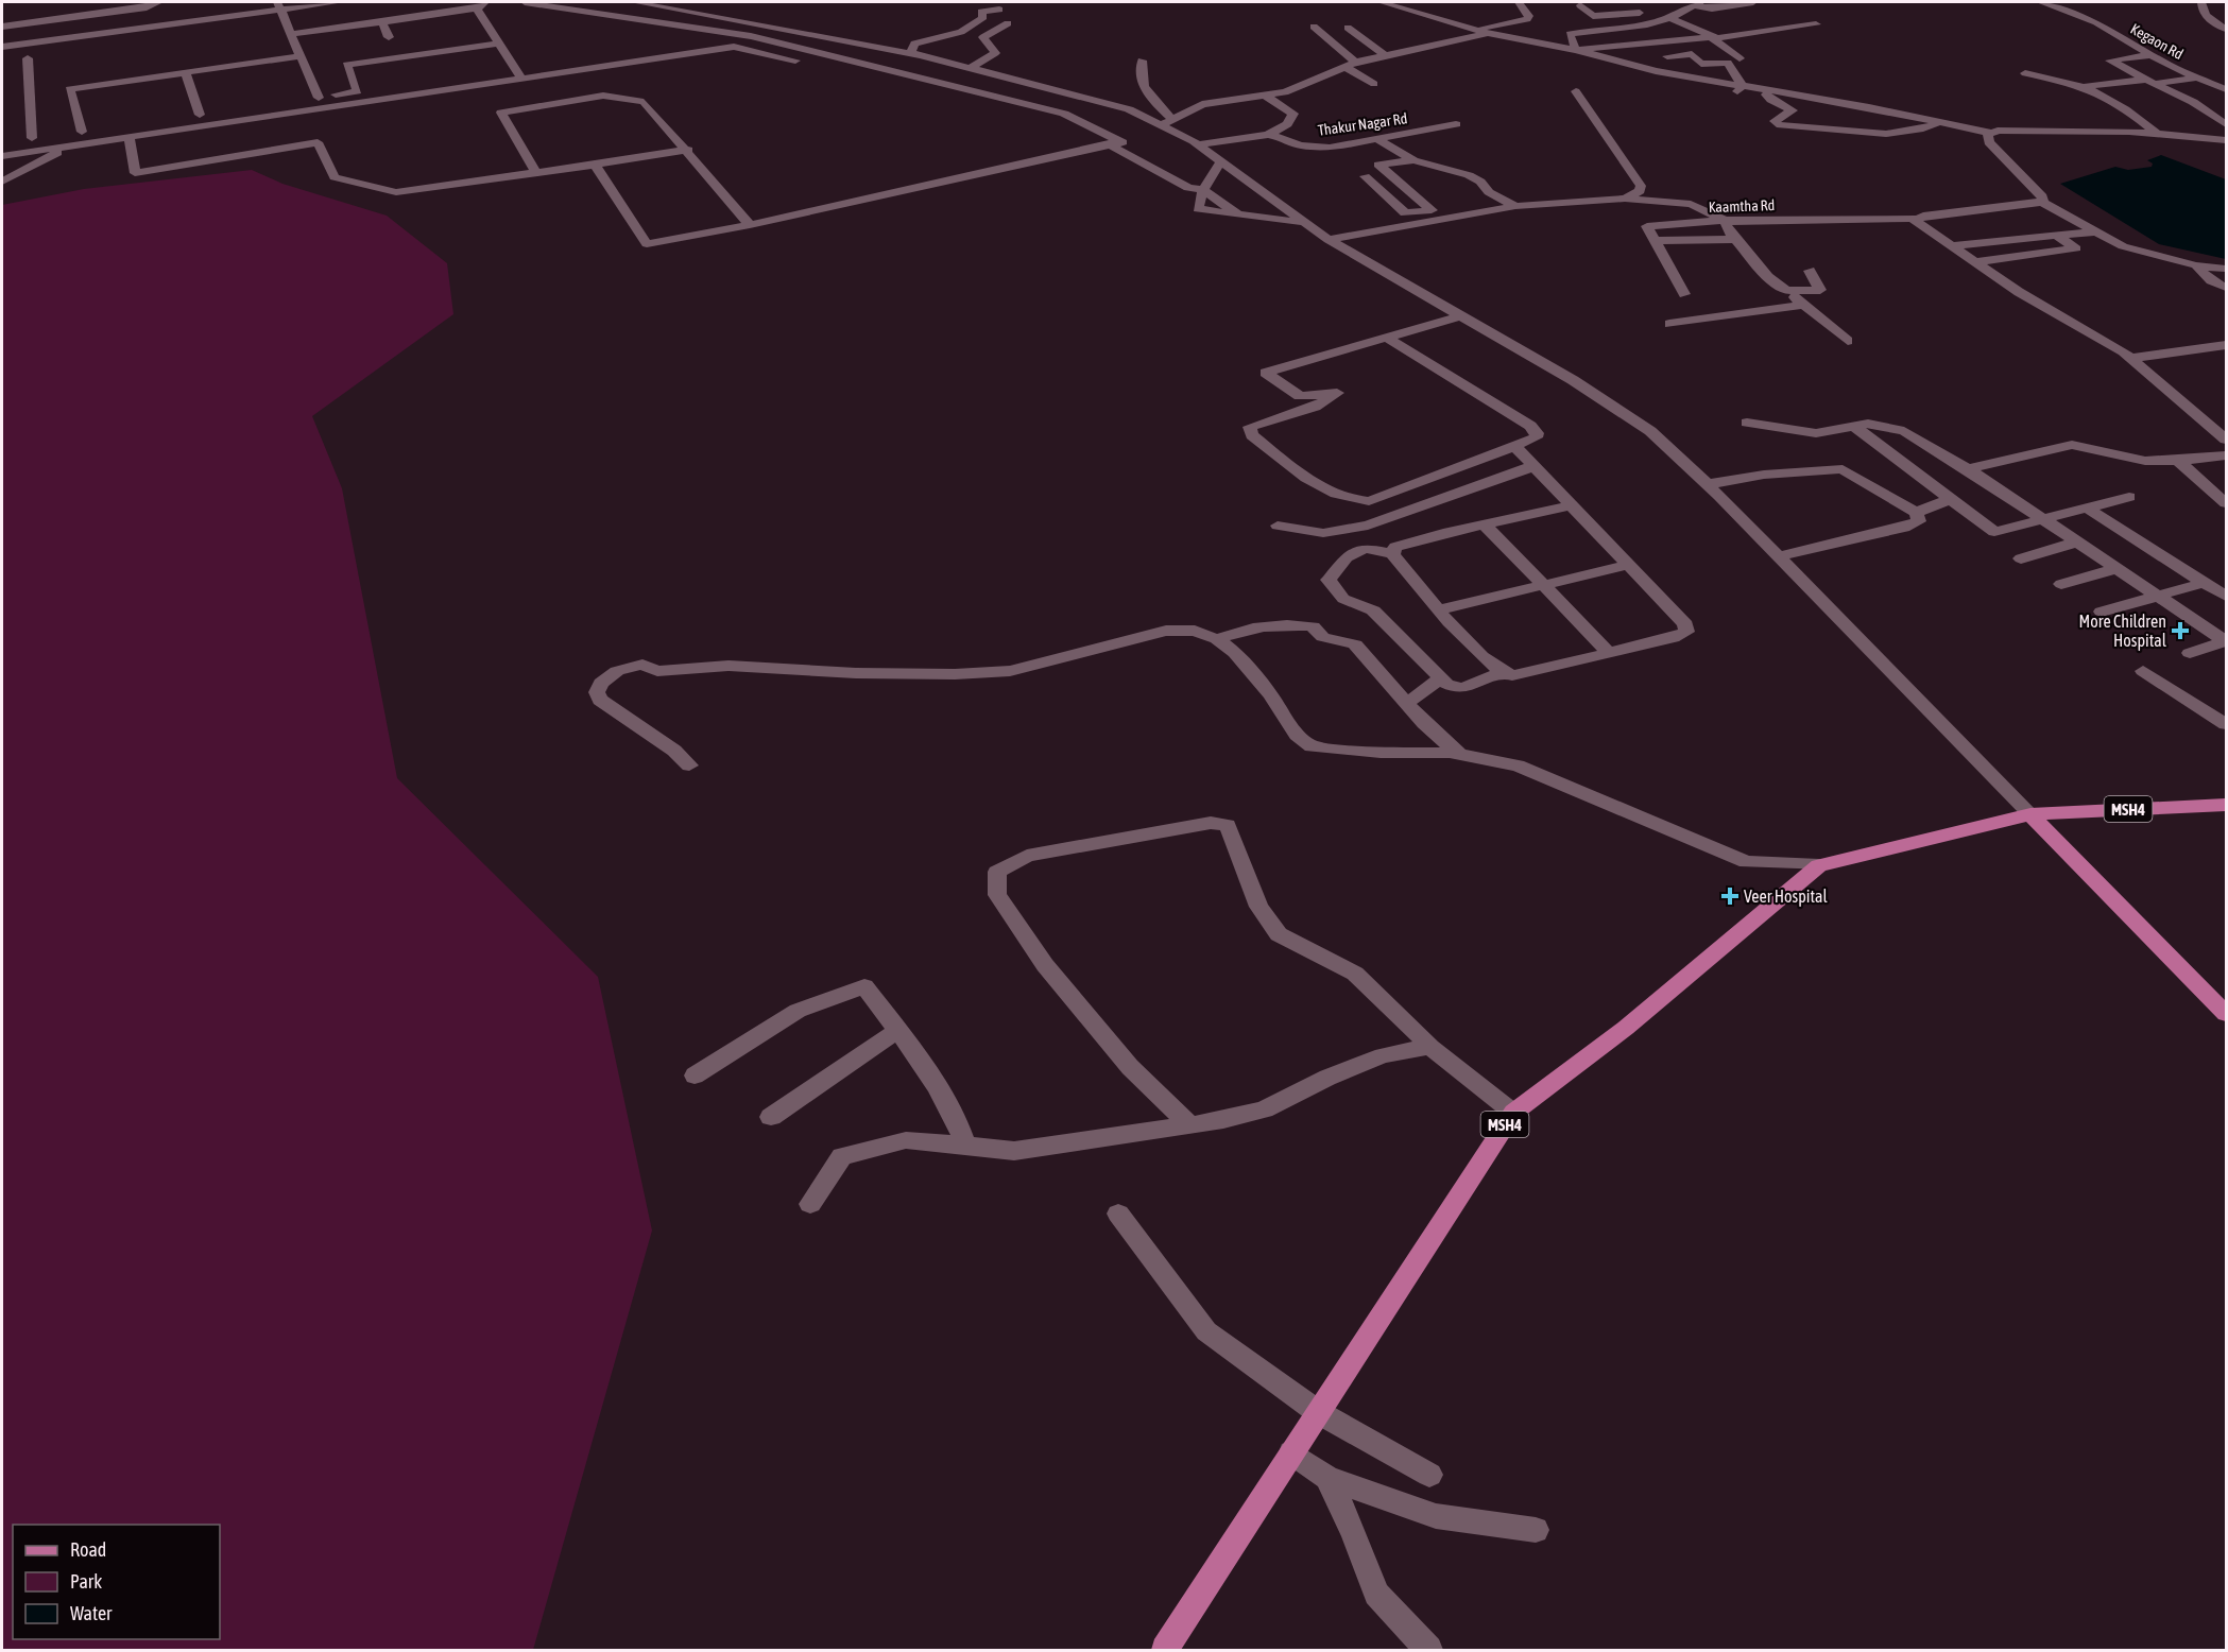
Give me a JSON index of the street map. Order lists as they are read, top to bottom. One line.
{"streets":{"main road":["MSH4"],"street":["Kegaon Rd","Thakur Nagar Rd","Kaamtha Rd"]},"places":{"health":["More Children Hospital","Veer Hospital"]},"legend":["Road","Park","Water"]}
